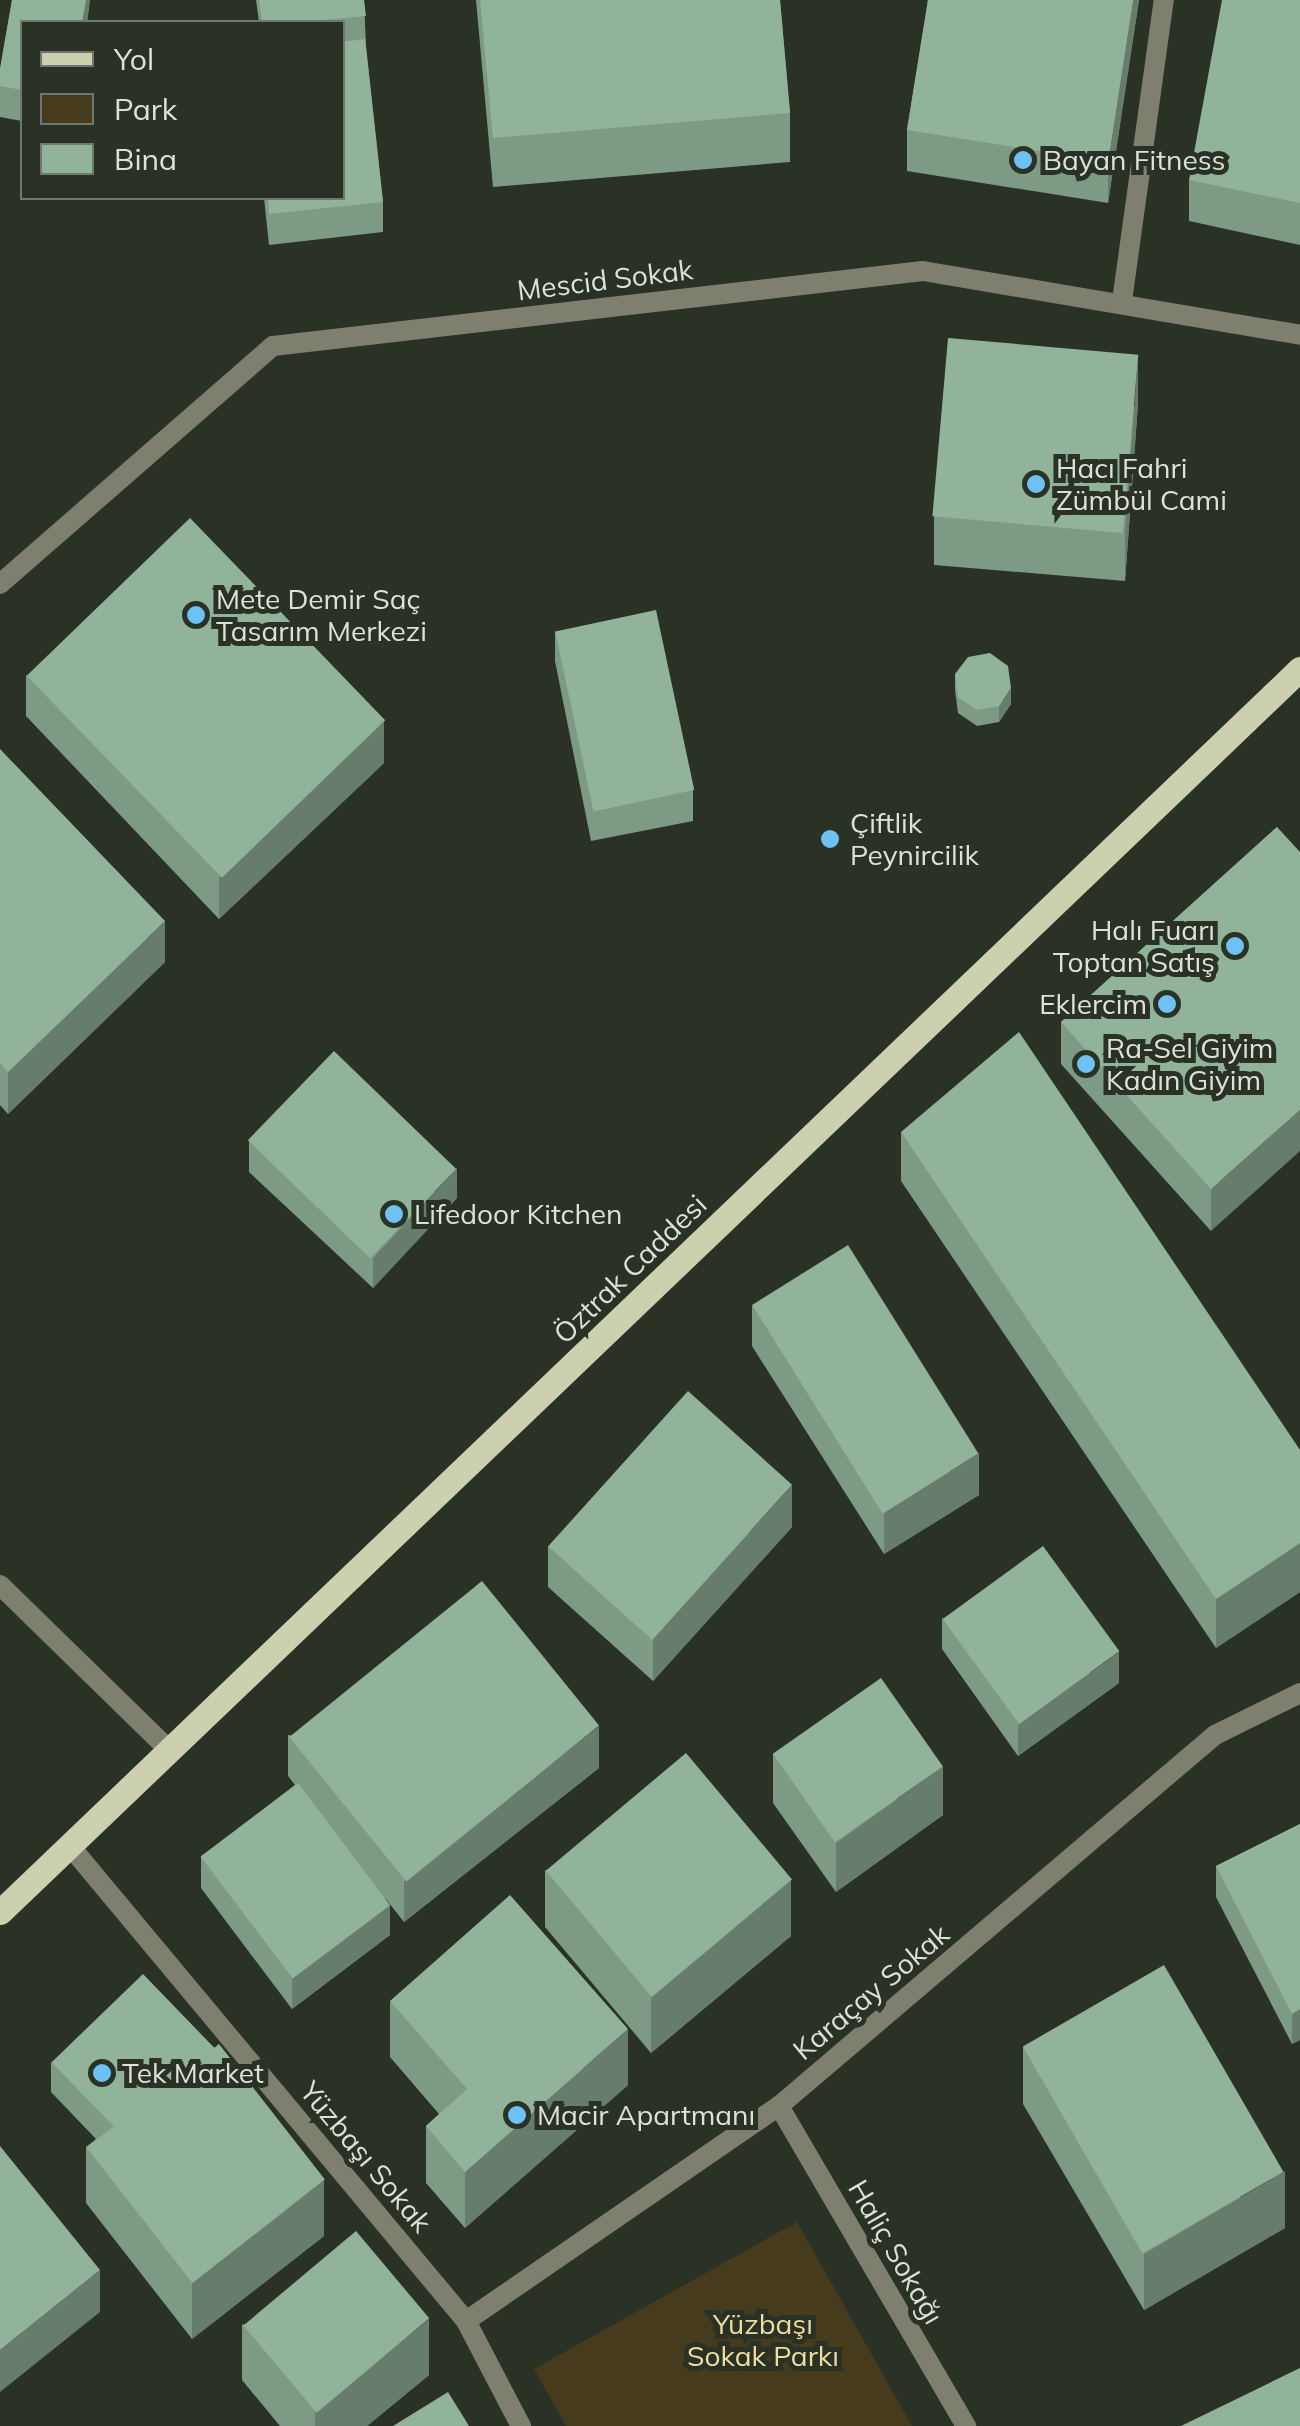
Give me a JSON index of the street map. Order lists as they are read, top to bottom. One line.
{"streets":{"main road":["Öztrak Caddesi"],"street":["Mescid Sokak","Karaçay Sokak","Yüzbaşı Sokak","Haliç Sokağı"]},"crossings":[["Öztrak Caddesi","Yüzbaşı Sokak"],["Karaçay Sokak","Yüzbaşı Sokak"],["Karaçay Sokak","Haliç Sokağı"]],"parks":["Yüzbaşı Sokak Parkı"],"places":["Bayan Fitness","Hacı Fahri Zümbül Cami","Mete Demir Saç Tasarım Merkezi","Çiftlik Peynircilik","Halı Fuarı Toptan Satış","Eklercim","Ra-Sel Giyim Kadın Giyim","Lifedoor Kitchen","Tek Market","Macir Apartmanı"],"legend":["Yol","Park","Bina"]}
